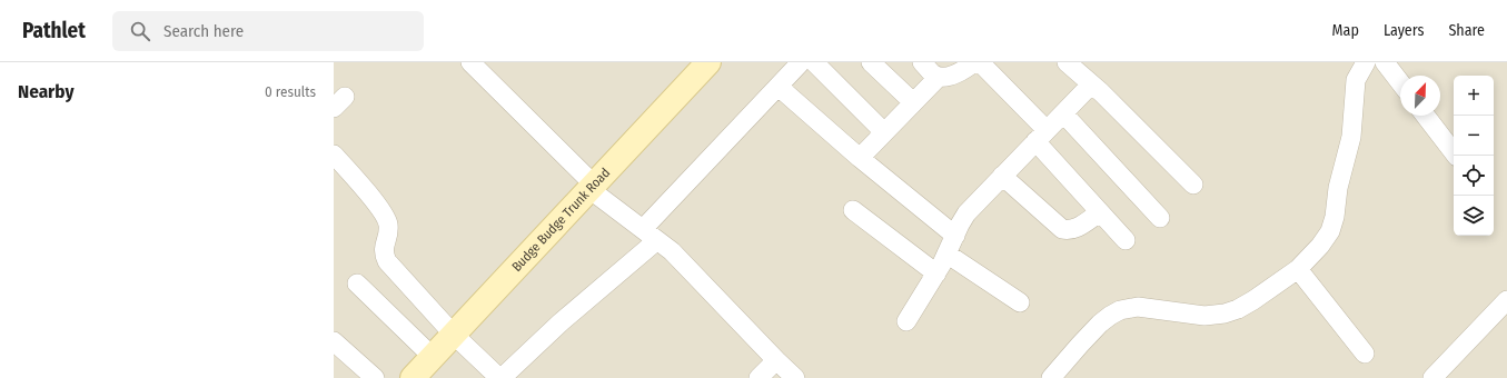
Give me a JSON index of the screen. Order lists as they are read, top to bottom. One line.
{"streets":{"main road":["Budge Budge Trunk Road"]},"north":"top right","page":{"header":"Pathlet","search":"Search here","nav":["Map","Layers","Share"],"heading":["Nearby","0 results"],"map_buttons":["+","−"]}}
